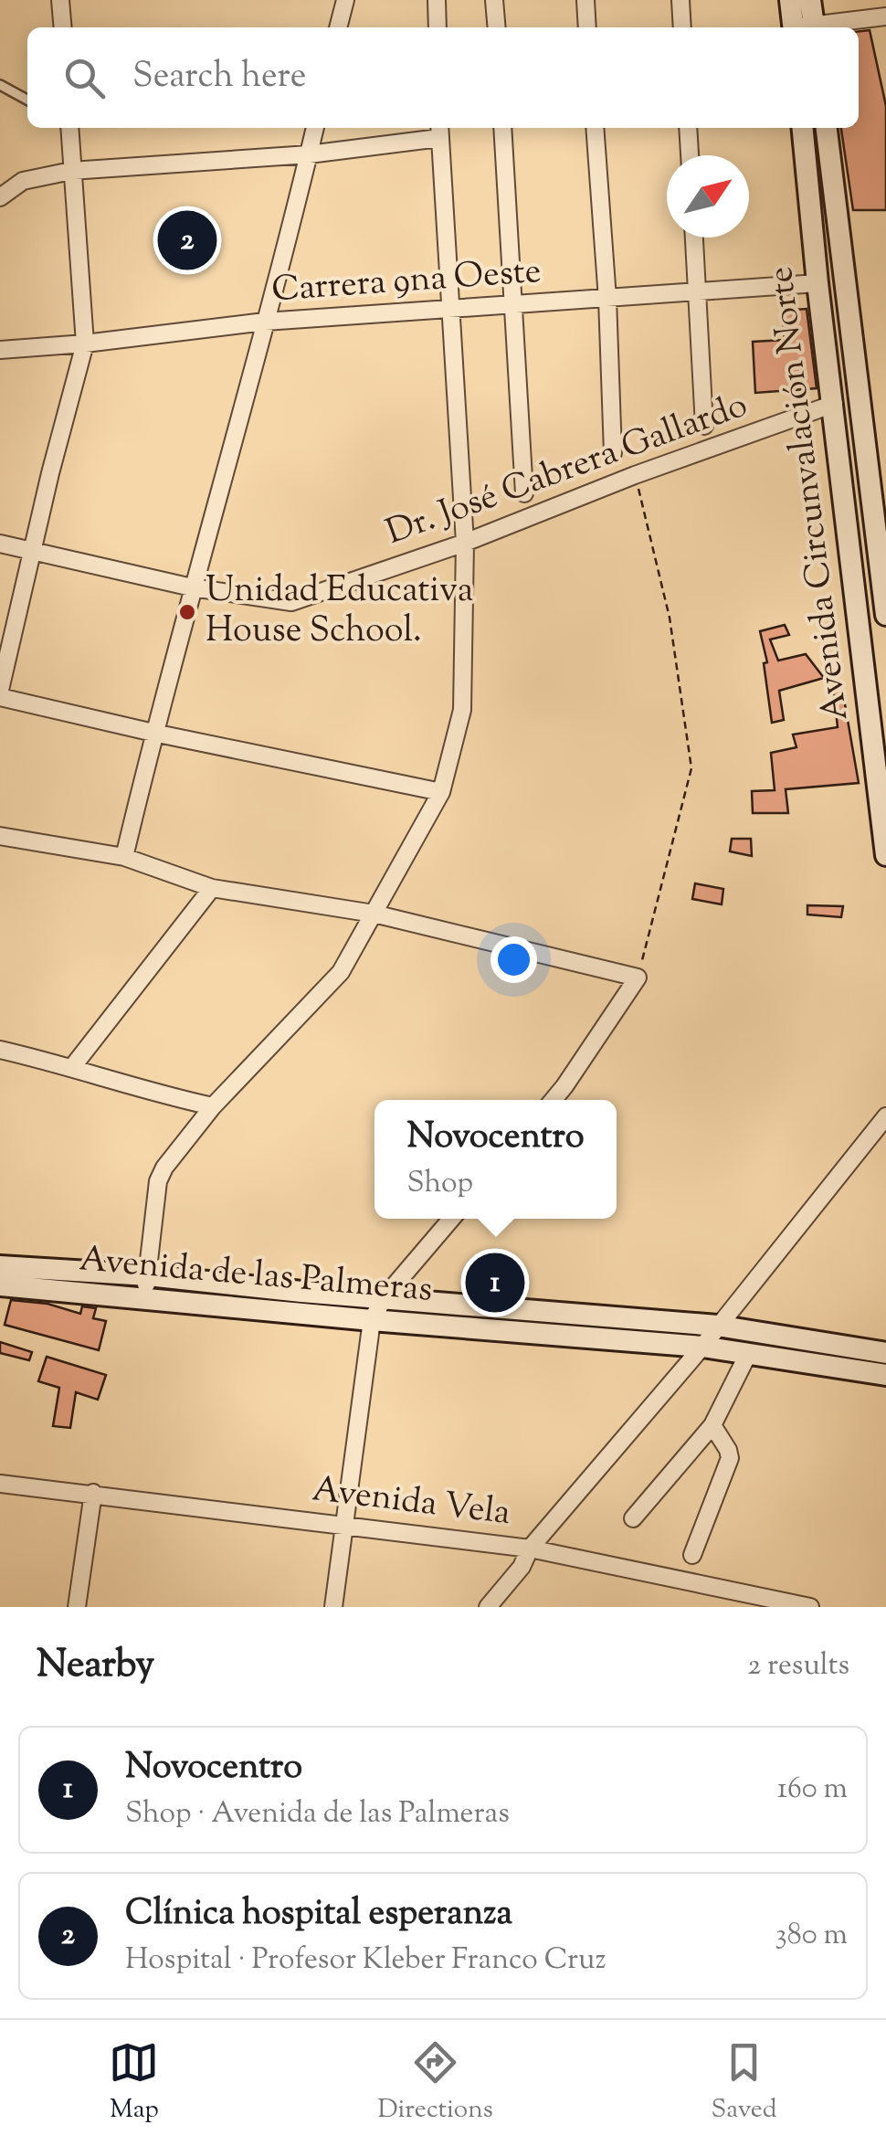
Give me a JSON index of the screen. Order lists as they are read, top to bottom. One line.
{"streets":{"main road":["Avenida Circunvalación Norte","Avenida de las Palmeras"],"street":["Carrera 9na Oeste","Dr. José Cabrera Gallardo","Avenida Vela"]},"crossings":[["Carrera 9na Oeste","Avenida Circunvalación Norte"],["Dr. José Cabrera Gallardo","Avenida Circunvalación Norte"]],"places":["Unidad Educativa House School."],"north":"top right","page":{"search":"Search here","pins":["2","1"],"popup":["Novocentro","Shop"],"heading":["Nearby","2 results"],"list":[{"mark":"1","name":"Novocentro","note":"Shop · Avenida de las Palmeras","value":"160 m"},{"mark":"2","name":"Clínica hospital esperanza","note":"Hospital · Profesor Kleber Franco Cruz","value":"380 m"}],"nav":["Map","Directions","Saved"]}}
